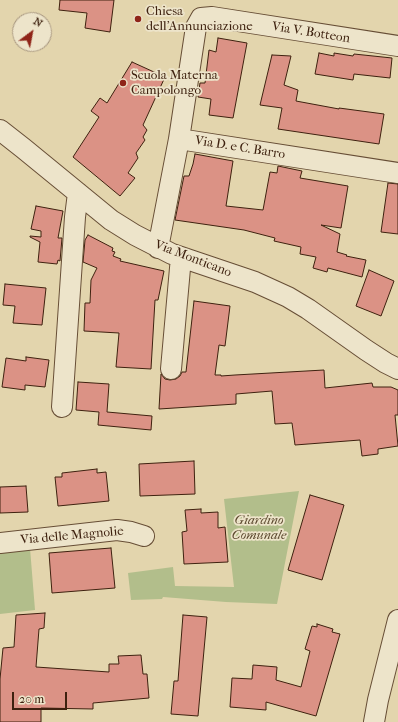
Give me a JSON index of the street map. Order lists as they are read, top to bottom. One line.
{"streets":{"street":["Via V. Botteon","Via D. e C. Barro","Via Monticano","Via delle Magnolie"]},"crossings":[["Via V. Botteon","Via D. e C. Barro"]],"parks":["Giardino Comunale"],"places":["Chiesa dell'Annunciazione","Scuola Materna Campolongo"],"scale_bar":"20 m","north":"top right"}
